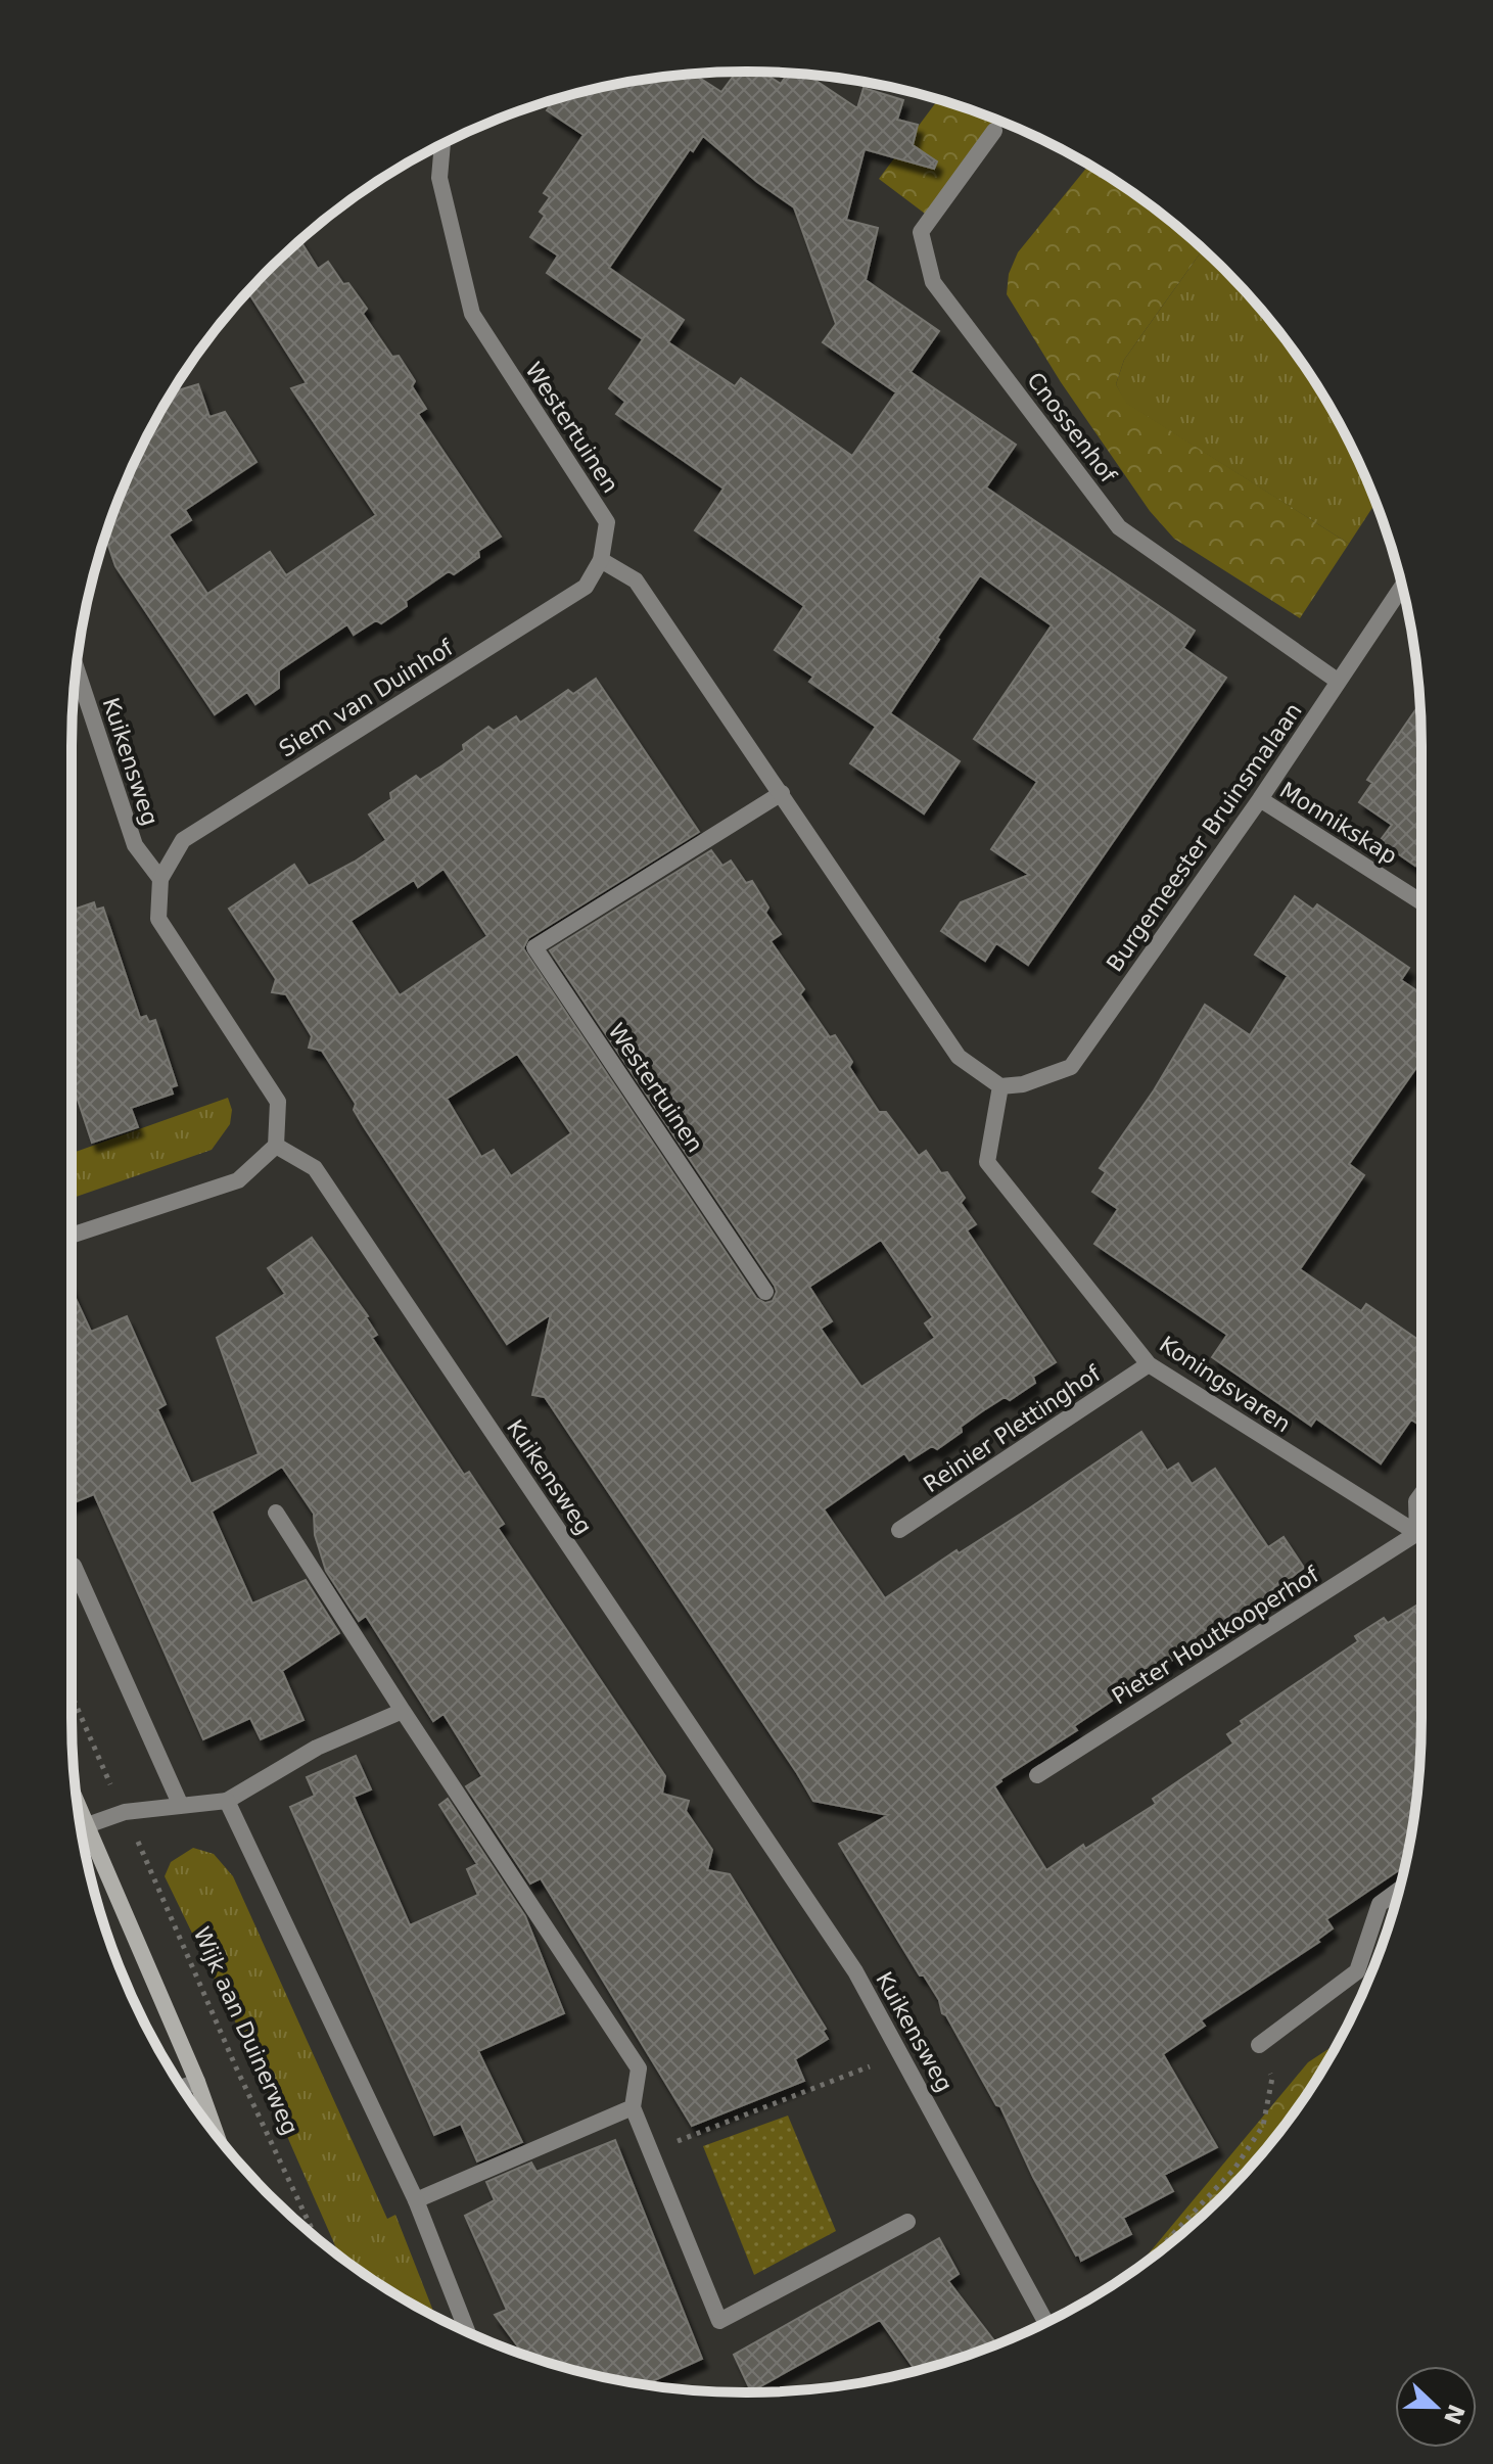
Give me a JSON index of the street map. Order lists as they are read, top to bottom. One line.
{"streets":{"street":["Westertuinen","Cnossenhof","Siem van Duinhof","Kuikensweg","Monnikskap","Burgemeester Bruinsmalaan","Koningsvaren","Reinier Plettinghof","Pieter Houtkooperhof"],"path":["Wijk aan Duinerweg"]},"crossings":[["Westertuinen","Siem van Duinhof"],["Cnossenhof","Burgemeester Bruinsmalaan"],["Siem van Duinhof","Kuikensweg"],["Monnikskap","Burgemeester Bruinsmalaan"],["Burgemeester Bruinsmalaan","Koningsvaren"],["Koningsvaren","Reinier Plettinghof"],["Koningsvaren","Pieter Houtkooperhof"]],"north":"right"}
